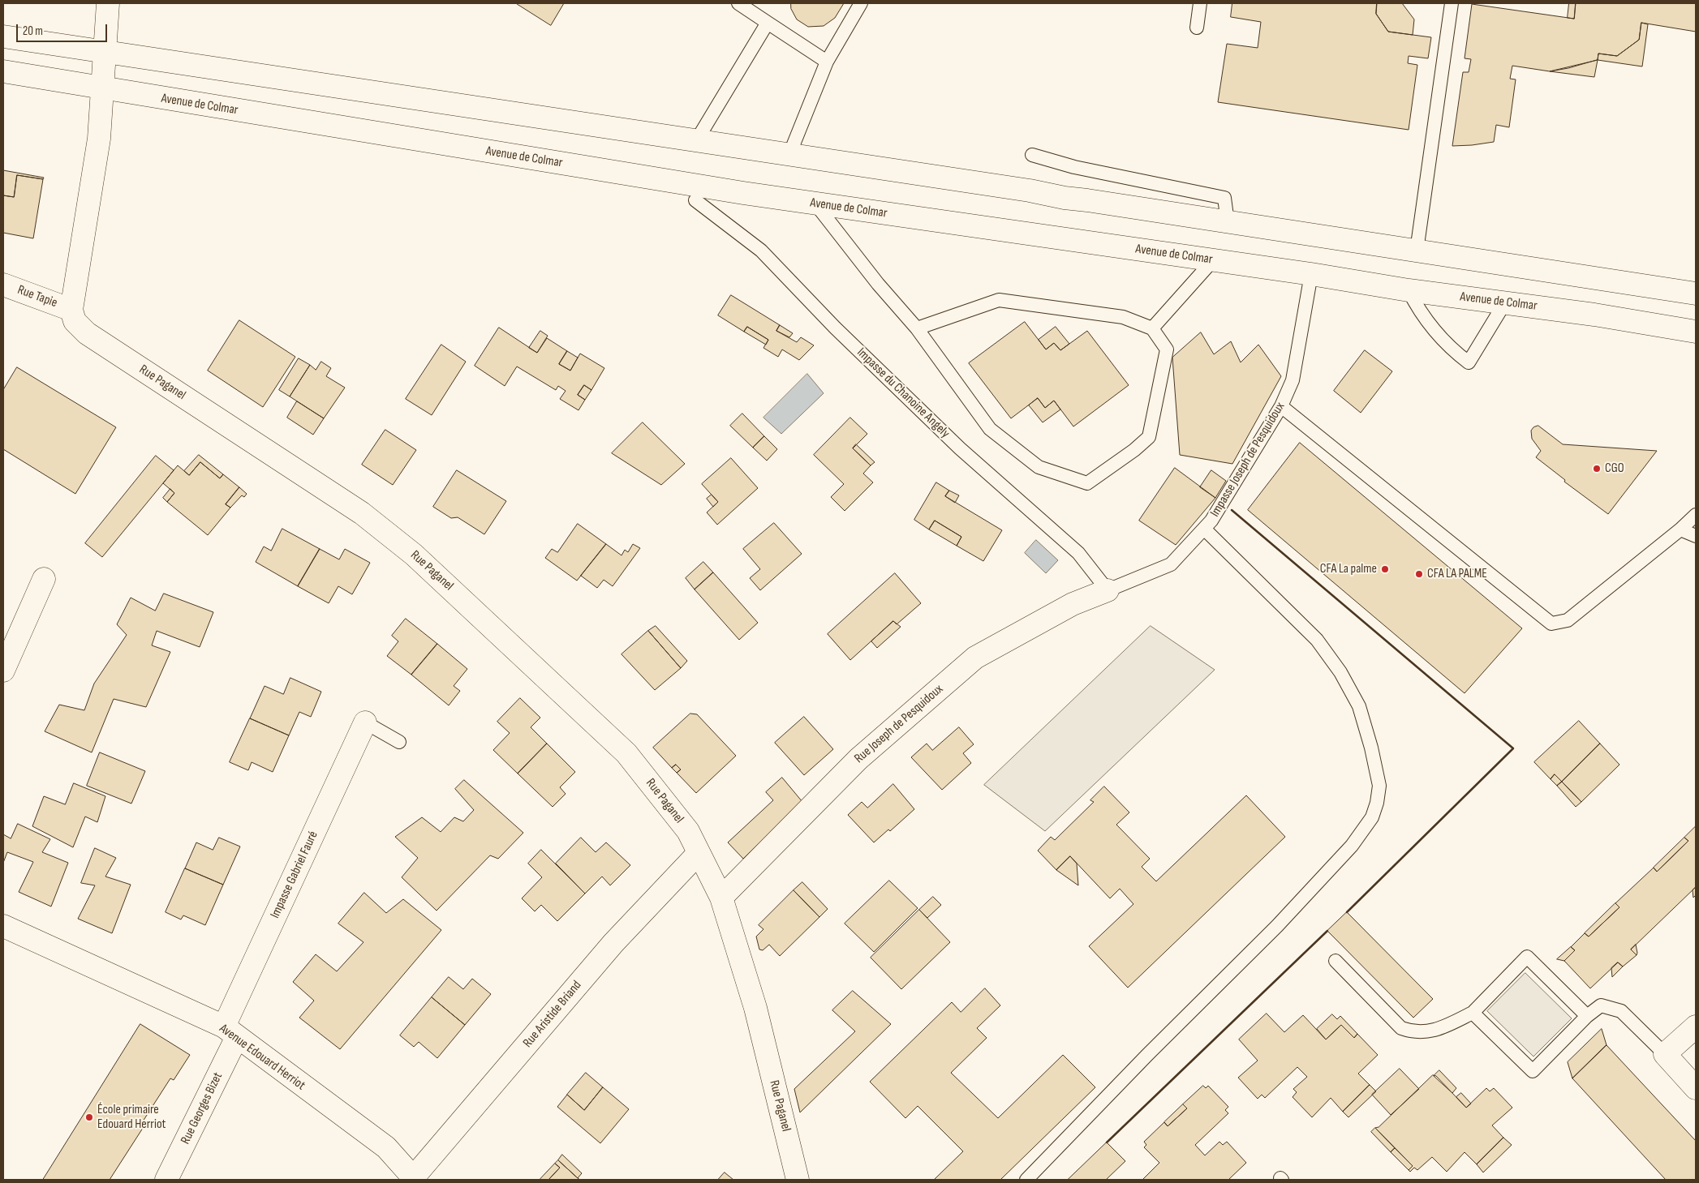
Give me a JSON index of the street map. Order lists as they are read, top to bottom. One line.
{"streets":{"street":["Avenue de Colmar","Rue Tapie","Rue Paganel","Rue Joseph de Pesquidoux","Impasse Gabriel Fauré","Rue Aristide Briand","Avenue Edouard Herriot","Rue Georges Bizet"],"lane":["Impasse du Chanoine Angely","Impasse Joseph de Pesquidoux"]},"crossings":[["Avenue de Colmar","Impasse Joseph de Pesquidoux"],["Rue Tapie","Rue Paganel"],["Rue Paganel","Rue Joseph de Pesquidoux"],["Rue Paganel","Rue Aristide Briand"],["Impasse du Chanoine Angely","Impasse Joseph de Pesquidoux"],["Impasse du Chanoine Angely","Rue Joseph de Pesquidoux"],["Impasse Joseph de Pesquidoux","Rue Joseph de Pesquidoux"],["Impasse Gabriel Fauré","Avenue Edouard Herriot"],["Impasse Gabriel Fauré","Rue Georges Bizet"],["Rue Aristide Briand","Avenue Edouard Herriot"],["Avenue Edouard Herriot","Rue Georges Bizet"]],"places":["CGO","CFA La palme","CFA LA PALME","École primaire Edouard Herriot"],"scale_bar":"20 m"}
